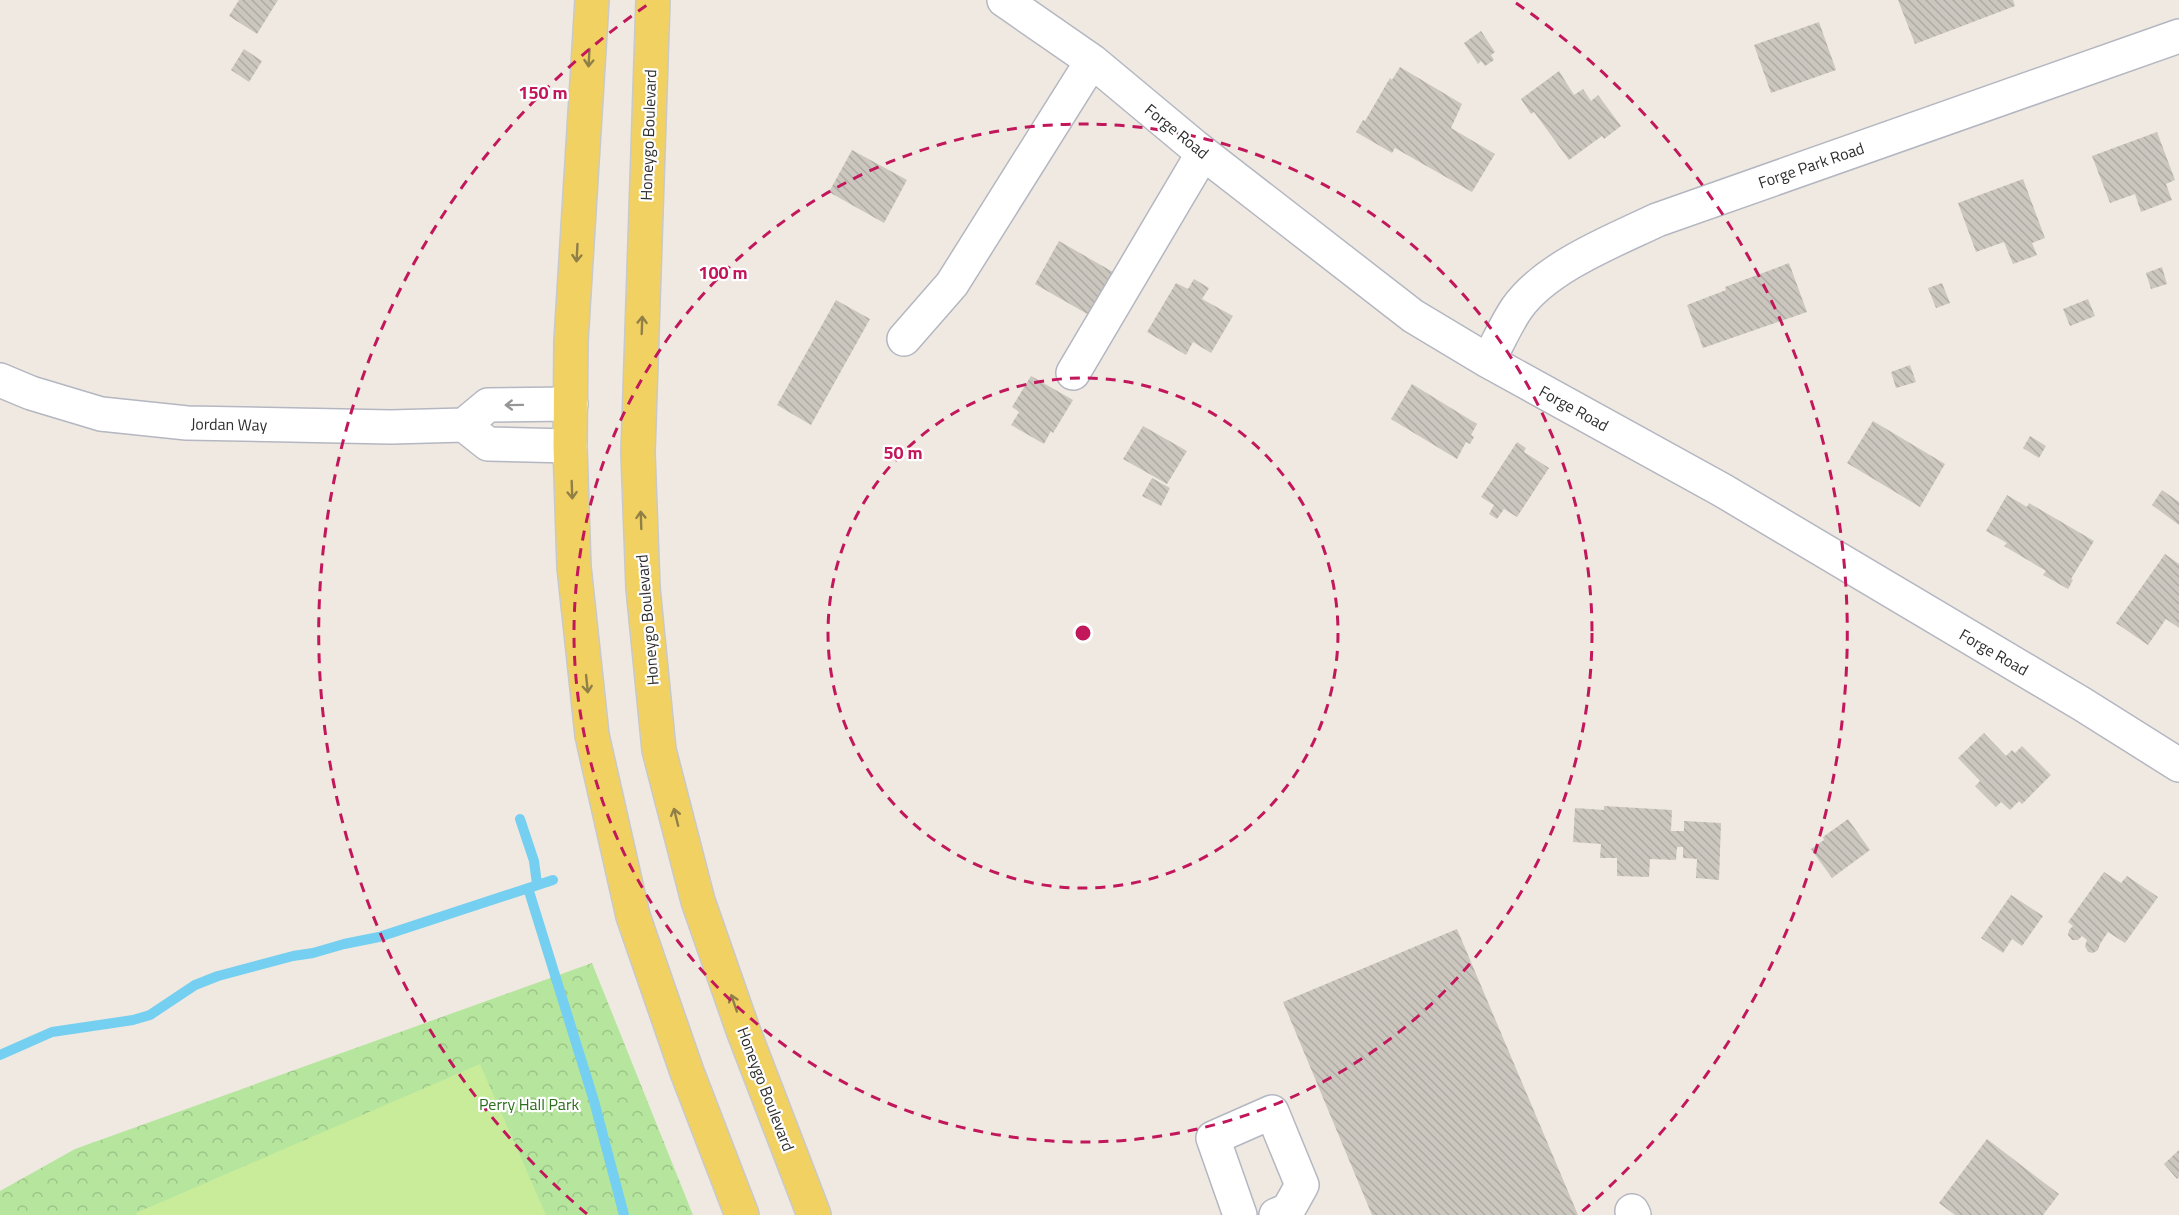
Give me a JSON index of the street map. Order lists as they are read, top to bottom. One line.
{"streets":{"main road":["Honeygo Boulevard"],"street":["Forge Road","Forge Park Road","Jordan Way"]},"crossings":[["Forge Road","Forge Park Road"]],"parks":["Perry Hall Park"],"rings":["150 m","100 m","50 m"]}
